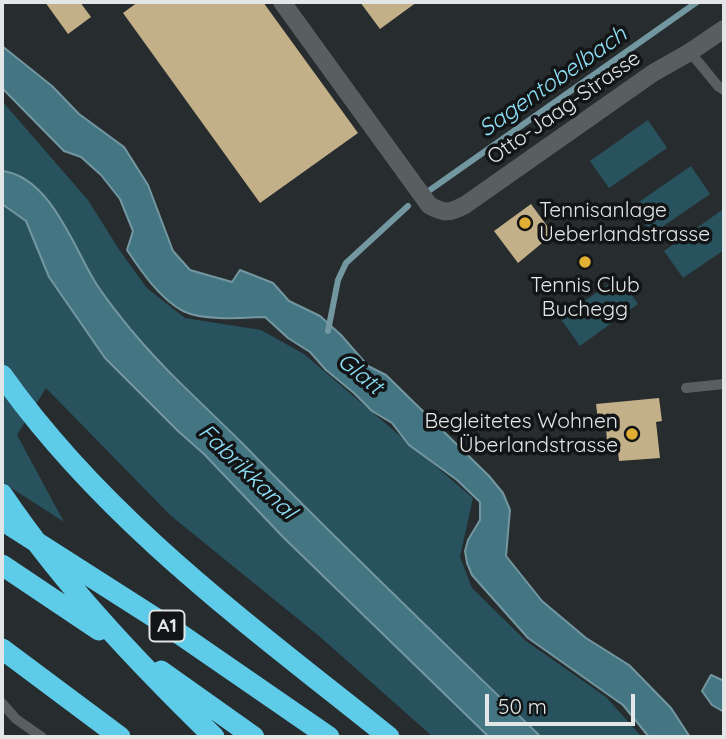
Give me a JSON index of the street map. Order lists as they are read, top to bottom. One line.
{"streets":{"highway":["A1"],"street":["Otto-Jaag-Strasse"]},"water":["Sagentobelbach","Glatt","Fabrikkanal"],"places":["Tennisanlage Ueberlandstrasse","Tennis Club Buchegg","Begleitetes Wohnen Überlandstrasse"],"scale_bar":"50 m"}
